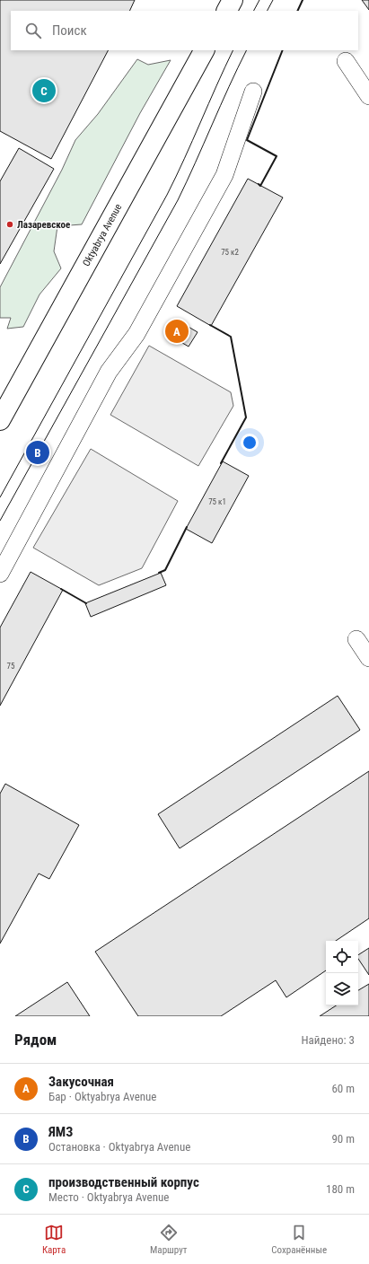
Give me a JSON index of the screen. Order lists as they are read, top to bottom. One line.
{"streets":{"main road":["Oktyabrya Avenue"]},"places":["Лазаревское"],"house_numbers":["75 к2","75 к1","75"],"page":{"search":"Поиск","pins":["C","A","B"],"heading":["Рядом","Найдено: 3"],"list":[{"mark":"A","name":"Закусочная","note":"Бар · Oktyabrya Avenue","value":"60 m"},{"mark":"B","name":"ЯМЗ","note":"Остановка · Oktyabrya Avenue","value":"90 m"},{"mark":"C","name":"производственный корпус","note":"Место · Oktyabrya Avenue","value":"180 m"}],"nav":["Карта","Маршрут","Сохранённые"]}}
